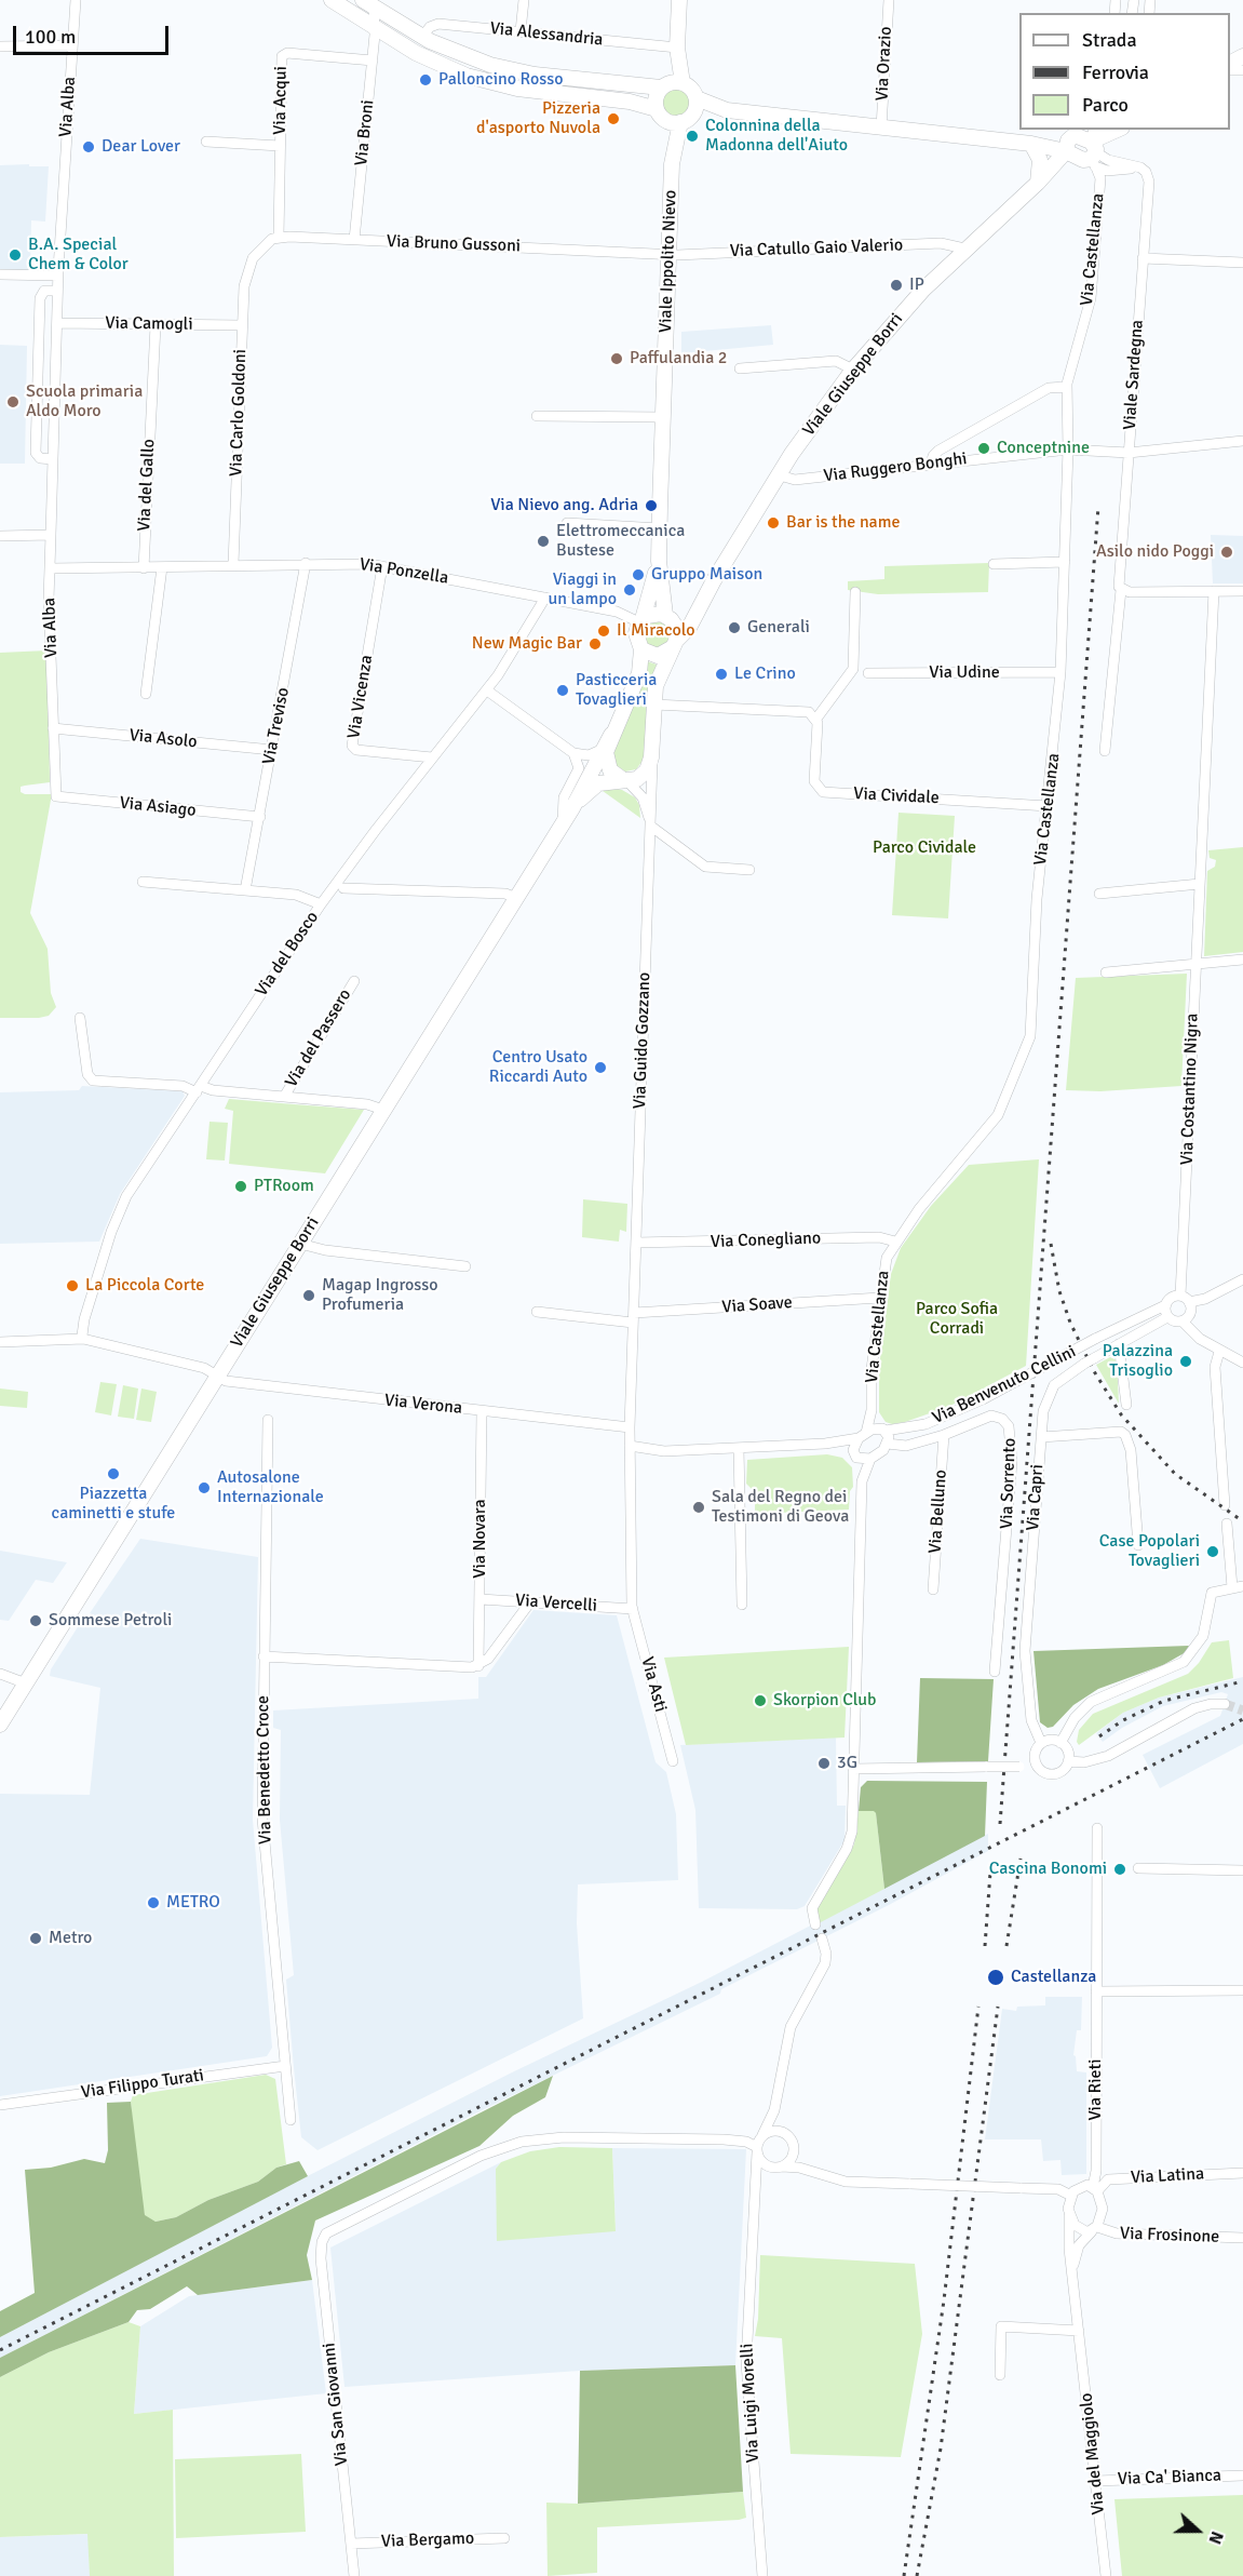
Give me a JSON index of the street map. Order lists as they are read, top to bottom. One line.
{"streets":{"main road":["Viale Ippolito Nievo","Viale Giuseppe Borri"],"street":["Via Alessandria","Via Orazio","Via Acqui","Via Alba","Via Broni","Via Bruno Gussoni","Via Catullo Gaio Valerio","Via Castellanza","Via Camogli","Viale Sardegna","Via Carlo Goldoni","Via Ruggero Bonghi","Via del Gallo","Via Ponzella","Via Udine","Via Vicenza","Via Treviso","Via Asolo","Via Cividale","Via Asiago","Via del Bosco","Via del Passero","Via Guido Gozzano","Via Costantino Nigra","Via Conegliano","Via Soave","Via Benvenuto Cellini","Via Verona","Via Sorrento","Via Capri","Via Belluno","Via Novara","Via Vercelli","Via Asti","Via Benedetto Croce","Via Filippo Turati","Via Rieti","Via Latina","Via Frosinone","Via Luigi Morelli","Via San Giovanni","Via del Maggiolo","Via Ca' Bianca","Via Bergamo"]},"crossings":[["Via Acqui","Via Broni"],["Via Acqui","Via Bruno Gussoni"],["Via Acqui","Via Carlo Goldoni"],["Via Alba","Via Camogli"],["Via Alba","Via Ponzella"],["Via Alba","Via Asolo"],["Via Alba","Via Asiago"],["Via Broni","Via Bruno Gussoni"],["Via Bruno Gussoni","Via Catullo Gaio Valerio"],["Via Bruno Gussoni","Viale Ippolito Nievo"],["Via Bruno Gussoni","Via Carlo Goldoni"],["Via Catullo Gaio Valerio","Viale Ippolito Nievo"],["Via Catullo Gaio Valerio","Viale Giuseppe Borri"],["Via Castellanza","Viale Giuseppe Borri"],["Via Castellanza","Viale Sardegna"],["Via Castellanza","Via Ruggero Bonghi"],["Via Castellanza","Via Udine"],["Via Castellanza","Via Cividale"],["Via Castellanza","Via Conegliano"],["Via Castellanza","Via Soave"],["Via Castellanza","Via Benvenuto Cellini"],["Via Castellanza","Via Sorrento"],["Viale Ippolito Nievo","Viale Giuseppe Borri"],["Viale Ippolito Nievo","Via Ponzella"],["Via Camogli","Via Carlo Goldoni"],["Via Camogli","Via del Gallo"],["Viale Giuseppe Borri","Viale Sardegna"],["Viale Giuseppe Borri","Via Ruggero Bonghi"],["Viale Giuseppe Borri","Via Ponzella"],["Viale Giuseppe Borri","Via del Passero"],["Viale Giuseppe Borri","Via Guido Gozzano"],["Viale Giuseppe Borri","Via Verona"],["Viale Sardegna","Via Ruggero Bonghi"],["Via Carlo Goldoni","Via Ponzella"],["Via del Gallo","Via Ponzella"],["Via Ponzella","Via Vicenza"],["Via Ponzella","Via Treviso"],["Via Ponzella","Via del Bosco"],["Via Vicenza","Via del Bosco"],["Via Treviso","Via Asolo"],["Via Treviso","Via Asiago"],["Via del Bosco","Via del Passero"],["Via Guido Gozzano","Via Conegliano"],["Via Guido Gozzano","Via Soave"],["Via Guido Gozzano","Via Verona"],["Via Guido Gozzano","Via Vercelli"],["Via Guido Gozzano","Via Asti"],["Via Costantino Nigra","Via Benvenuto Cellini"],["Via Costantino Nigra","Via Capri"],["Via Benvenuto Cellini","Via Sorrento"],["Via Benvenuto Cellini","Via Capri"],["Via Verona","Via Novara"],["Via Sorrento","Via Belluno"],["Via Novara","Via Vercelli"],["Via Vercelli","Via Asti"],["Via Benedetto Croce","Via Filippo Turati"],["Via Rieti","Via Latina"],["Via Rieti","Via Frosinone"],["Via Rieti","Via del Maggiolo"],["Via Latina","Via Frosinone"],["Via Latina","Via del Maggiolo"],["Via Frosinone","Via del Maggiolo"],["Via Luigi Morelli","Via San Giovanni"],["Via San Giovanni","Via Bergamo"],["Via del Maggiolo","Via Ca' Bianca"]],"parks":["Parco Cividale","Parco Sofia Corradi"],"places":["Palloncino Rosso","Pizzeria d'asporto Nuvola","Colonnina della Madonna dell'Aiuto","Dear Lover","B.A. Special Chem & Color","IP","Paffulandia 2","Scuola primaria Aldo Moro","Conceptnine","Via Nievo ang. Adria","Bar is the name","Elettromeccanica Bustese","Asilo nido Poggi","Gruppo Maison","Viaggi in un lampo","Generali","Il Miracolo","New Magic Bar","Le Crino","Pasticceria Tovaglieri","Centro Usato Riccardi Auto","PTRoom","La Piccola Corte","Magap Ingrosso Profumeria","Palazzina Trisoglio","Piazzetta caminetti e stufe","Autosalone Internazionale","Sala del Regno dei Testimoni di Geova","Case Popolari Tovaglieri","Sommese Petroli","Skorpion Club","3G","Cascina Bonomi","METRO","Metro","Castellanza"],"legend":["Strada","Ferrovia","Parco"],"scale_bar":"100 m","north":"right"}
